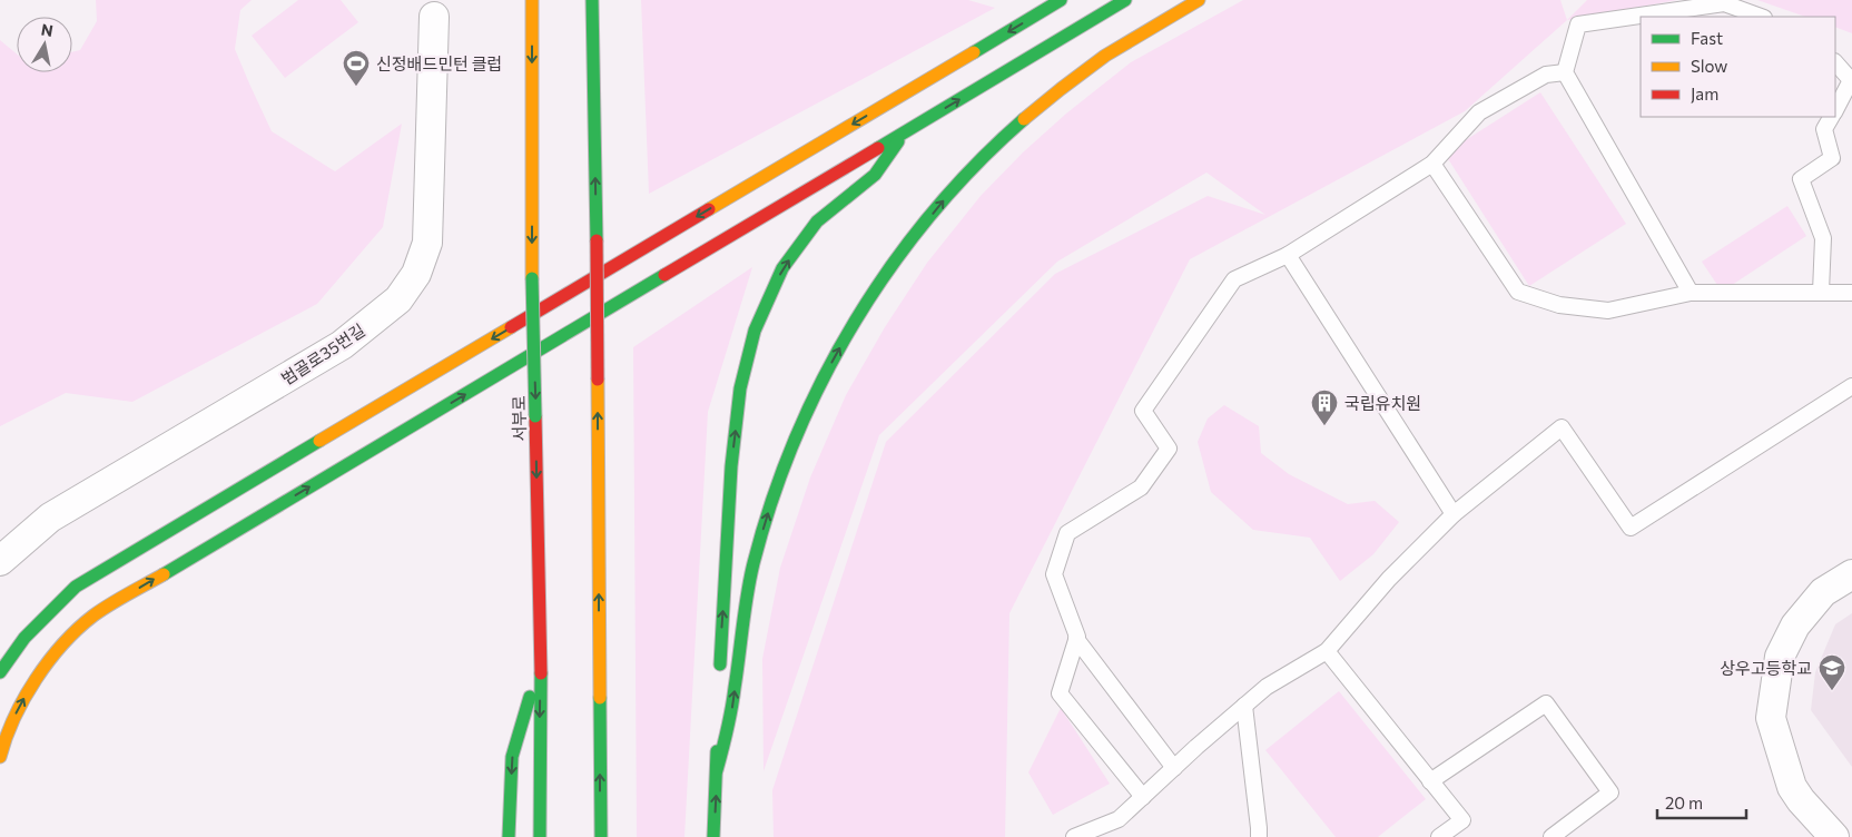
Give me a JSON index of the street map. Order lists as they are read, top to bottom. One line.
{"streets":{"highway":["서부로"],"street":["범골로35번길"]},"places":{"sports":["신정배드민턴 클럽"],"building":["국립유치원"],"school or university":["상우고등학교"]},"legend":["Fast","Slow","Jam"],"scale_bar":"20 m","north":"top"}
